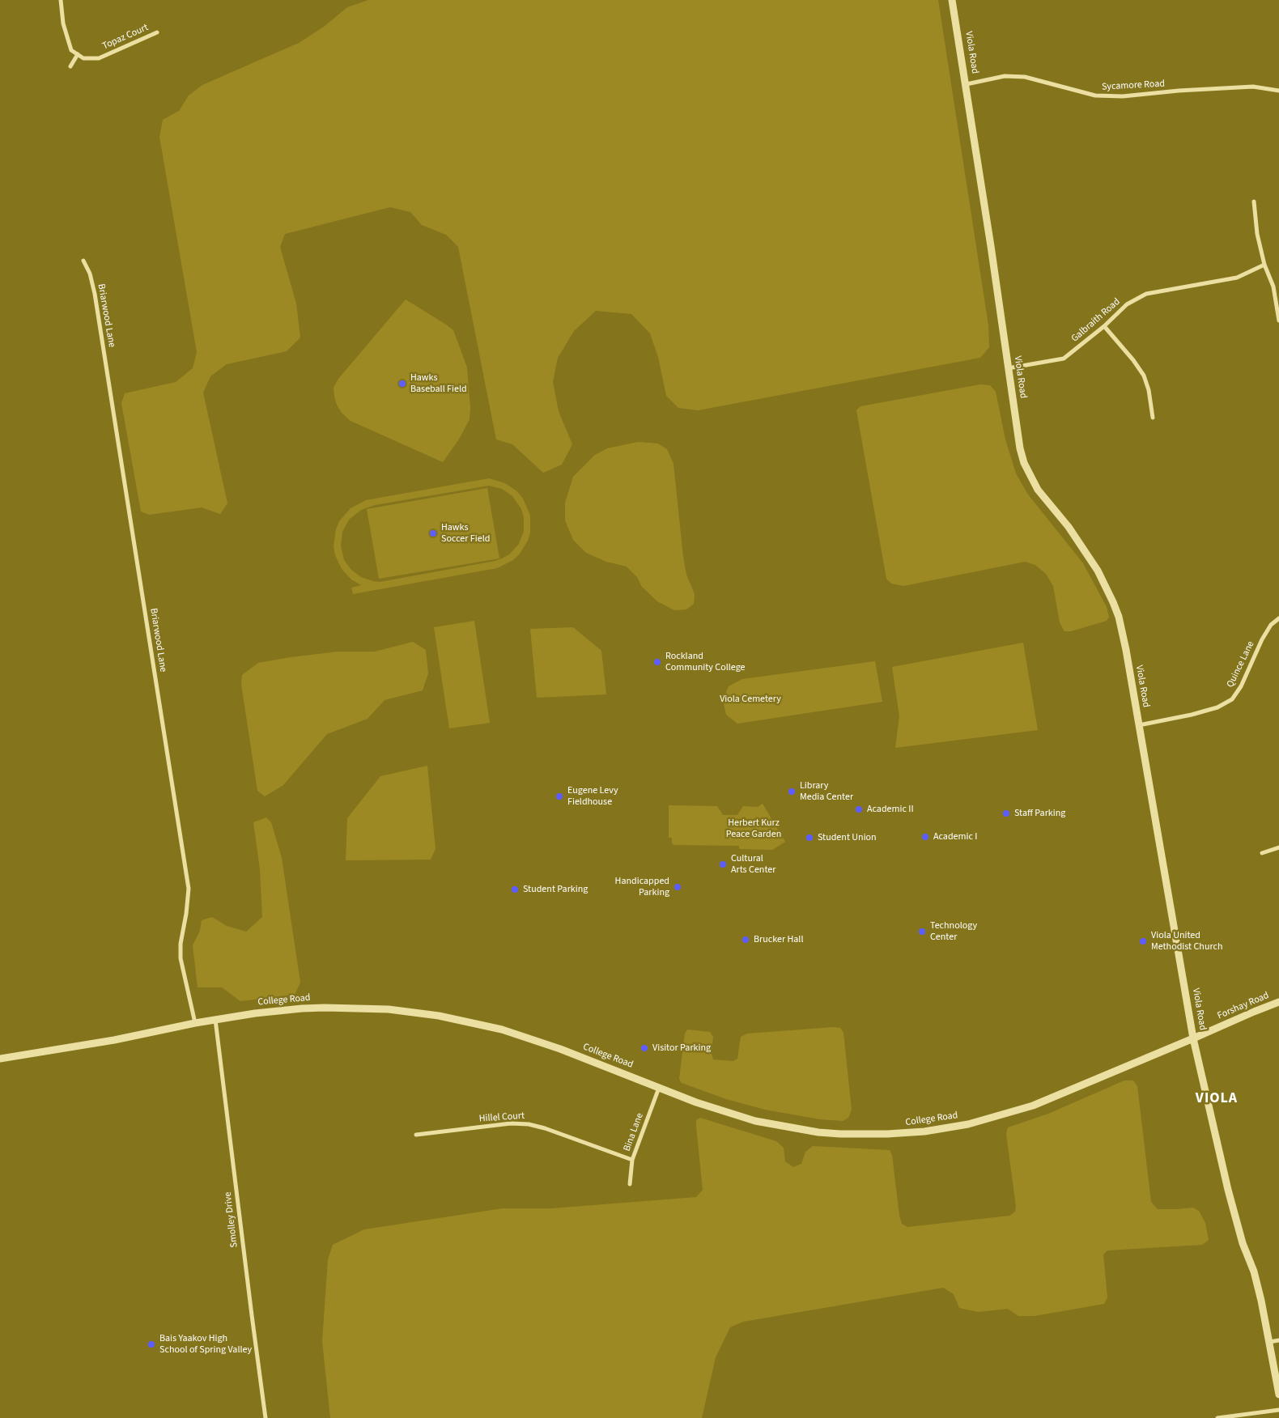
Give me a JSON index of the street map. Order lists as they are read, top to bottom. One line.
{"streets":{"street":["Topaz Court","Viola Road","Sycamore Road","Briarwood Lane","Galbraith Road","Quince Lane","College Road","Forshay Road","Hillel Court","Bina Lane","Smolley Drive"]},"crossings":[["Viola Road","Sycamore Road"],["Viola Road","Galbraith Road"],["Viola Road","Quince Lane"],["Viola Road","College Road"],["Viola Road","Forshay Road"],["Briarwood Lane","College Road"],["College Road","Forshay Road"],["College Road","Bina Lane"],["College Road","Smolley Drive"],["Hillel Court","Bina Lane"]],"districts":["VIOLA"],"parks":["Viola Cemetery","Herbert Kurz Peace Garden"],"places":["Hawks Baseball Field","Hawks Soccer Field","Rockland Community College","Library Media Center","Eugene Levy Fieldhouse","Academic II","Staff Parking","Academic I","Student Union","Cultural Arts Center","Handicapped Parking","Student Parking","Technology Center","Brucker Hall","Viola United Methodist Church","Visitor Parking","Bais Yaakov High School of Spring Valley"]}
